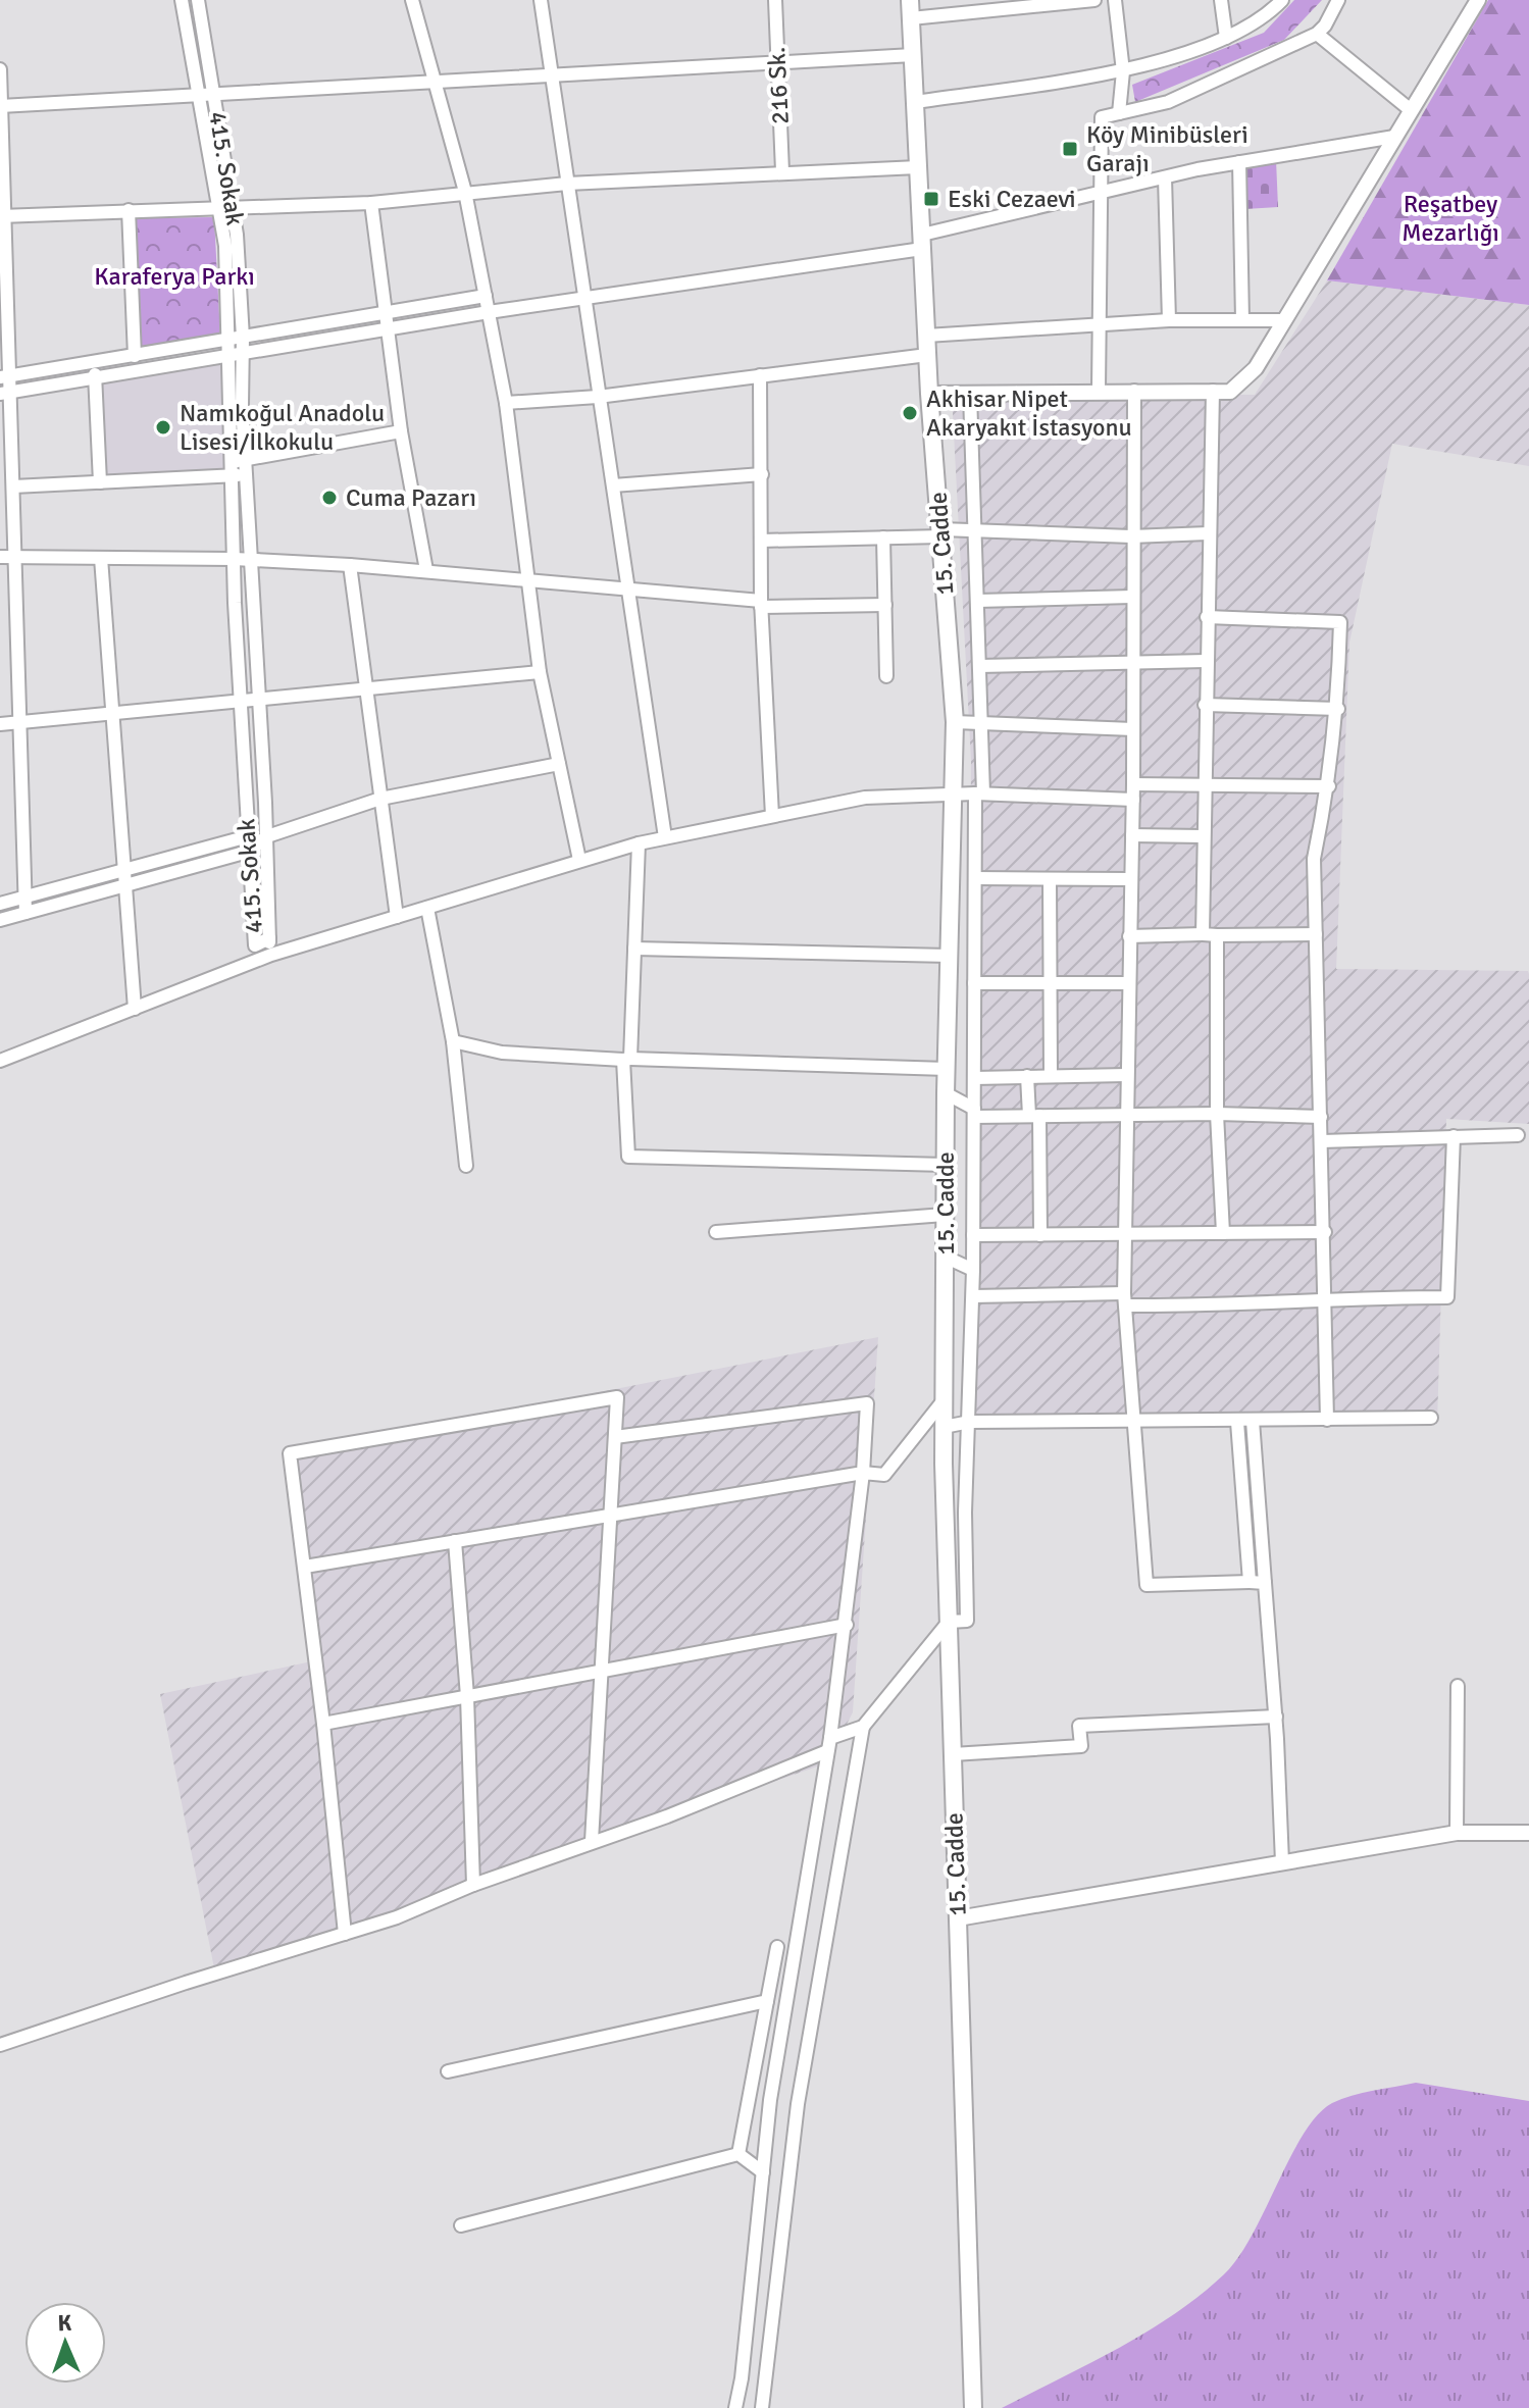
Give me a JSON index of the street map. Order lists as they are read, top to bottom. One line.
{"streets":{"main road":["15. Cadde"],"street":["216 Sk.","415. Sokak"]},"parks":["Reşatbey Mezarlığı","Karaferya Parkı"],"places":{"transit":["Köy Minibüsleri Garajı","Eski Cezaevi"],"other":["Akhisar Nipet Akaryakıt İstasyonu","Namıkoğul Anadolu Lisesi/İlkokulu","Cuma Pazarı"]},"north":"top"}
